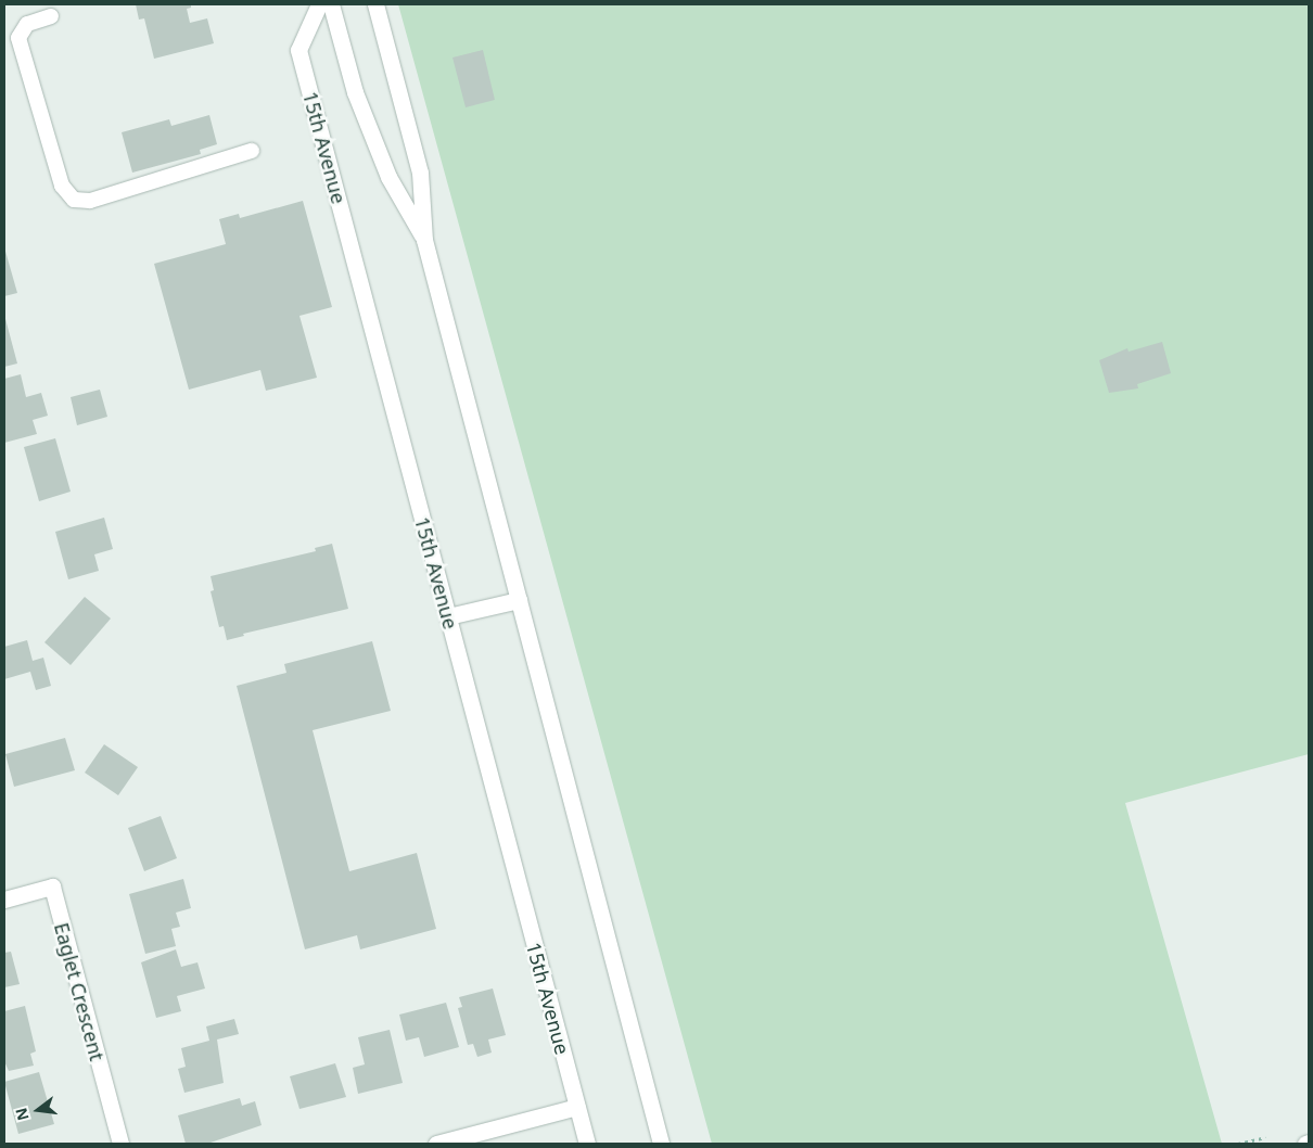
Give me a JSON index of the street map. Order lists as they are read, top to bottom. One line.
{"streets":{"street":["15th Avenue","Eaglet Crescent"]},"north":"left"}
